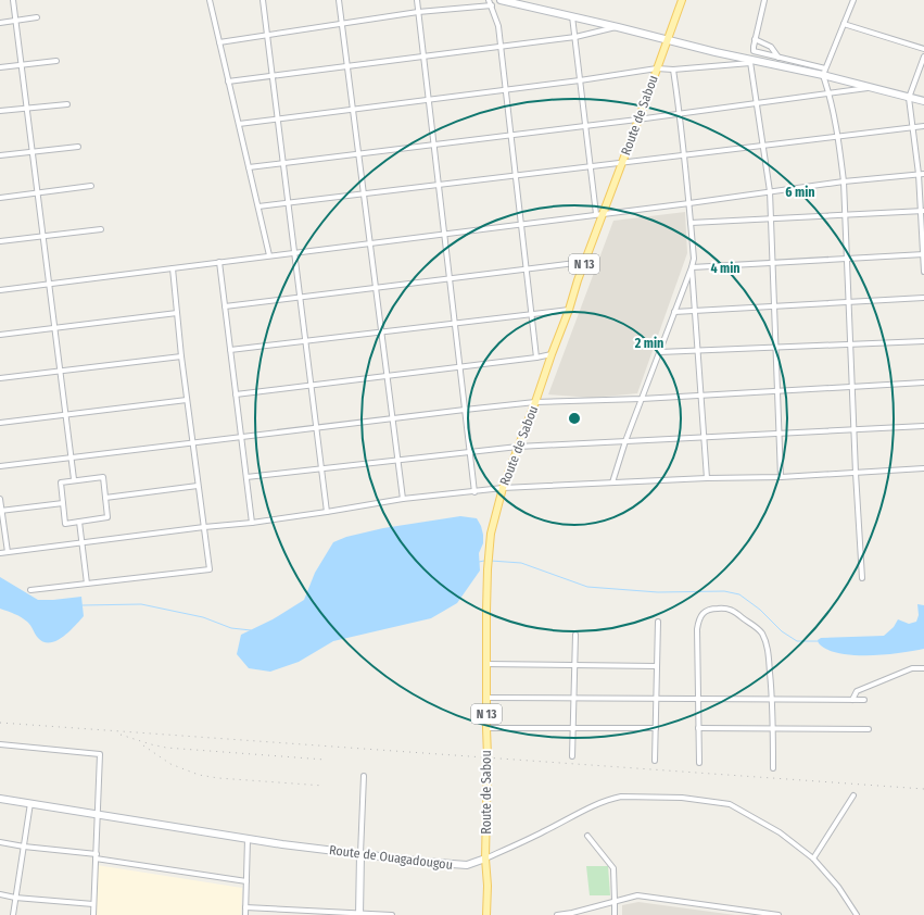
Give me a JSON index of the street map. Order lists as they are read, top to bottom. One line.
{"streets":{"main road":["Route de Sabou","N 13"],"street":["Route de Ouagadougou"]},"crossings":[["Route de Sabou","Route de Ouagadougou"]],"rings":["6 min","4 min","2 min"]}
